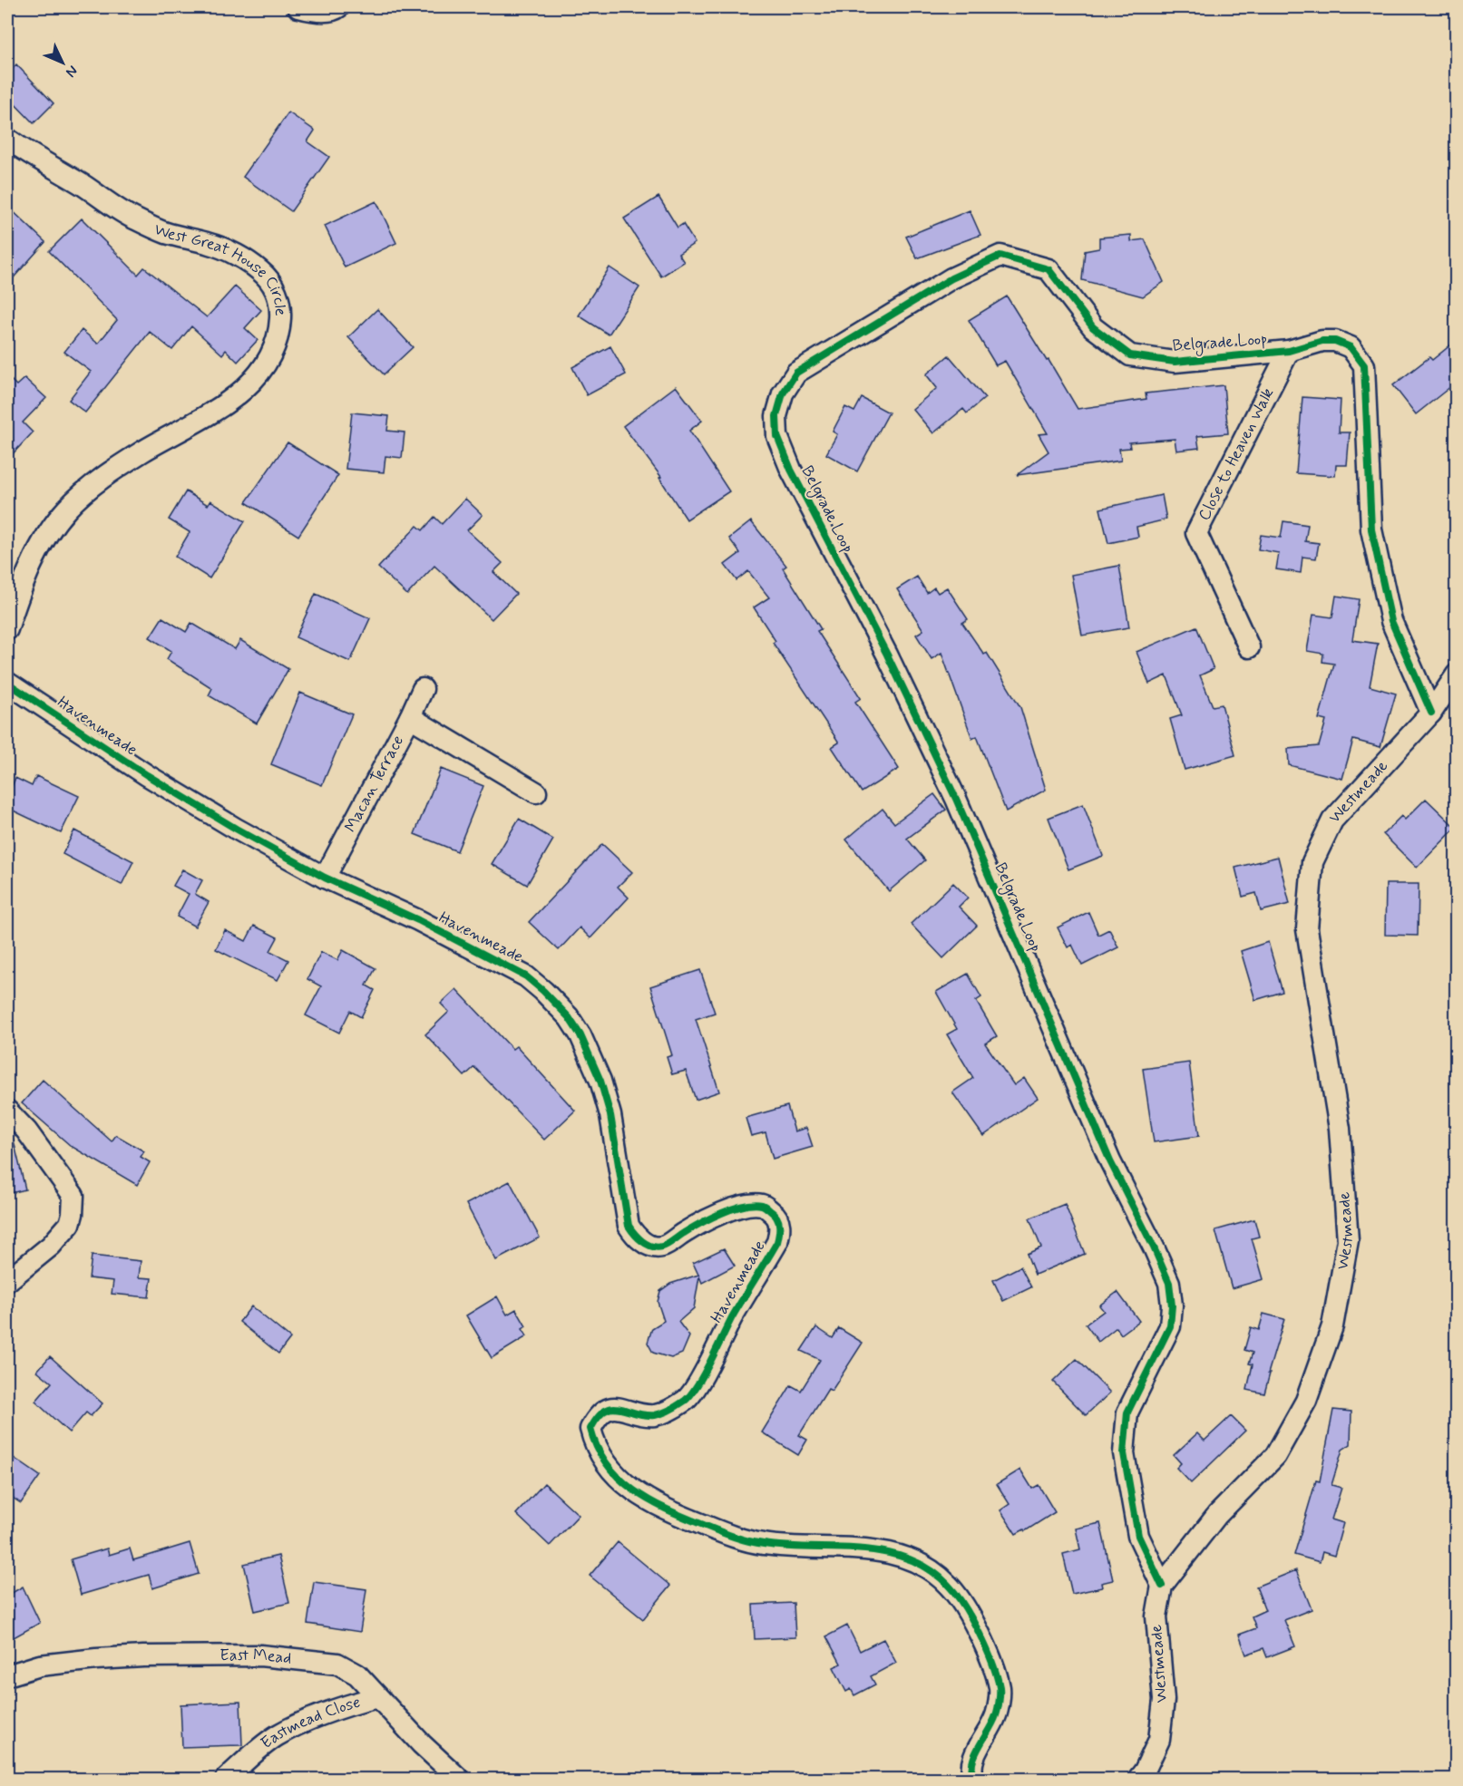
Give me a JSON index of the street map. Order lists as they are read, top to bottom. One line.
{"streets":{"street":["West Great House Circle","Belgrade Loop","Close to Heaven Walk","Havenmeade","Macan Terrace","Westmeade","East Mead","Eastmead Close"]},"crossings":[["Belgrade Loop","Close to Heaven Walk"],["Belgrade Loop","Westmeade"],["Havenmeade","Macan Terrace"],["East Mead","Eastmead Close"]],"north":"bottom right"}
